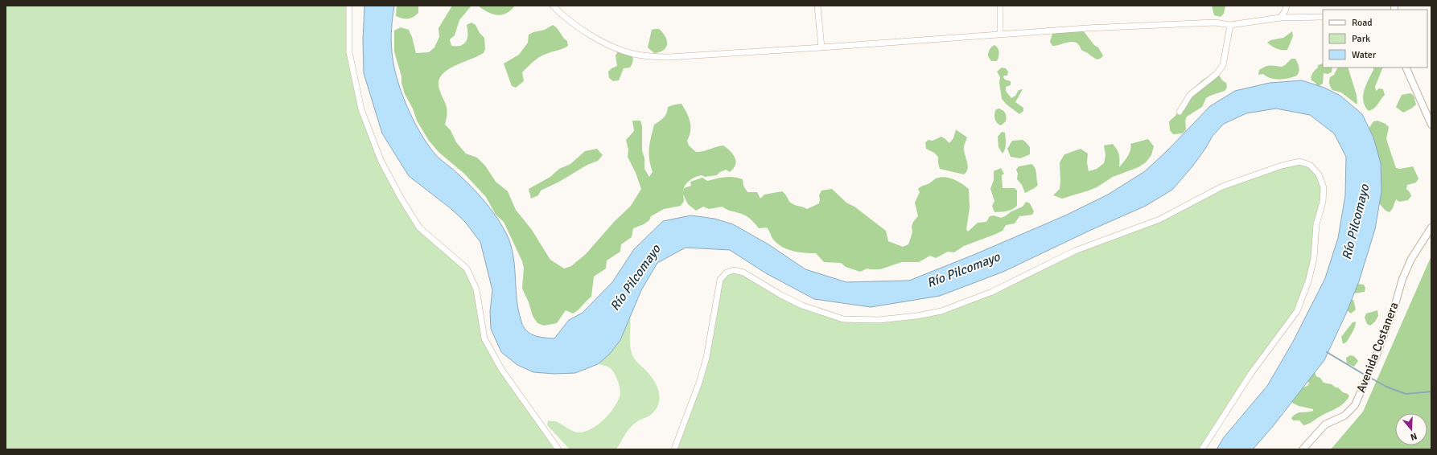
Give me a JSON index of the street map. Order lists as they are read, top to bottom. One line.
{"streets":{"street":["Avenida Costanera"]},"water":["Río Pilcomayo"],"legend":["Road","Park","Water"],"north":"bottom"}
